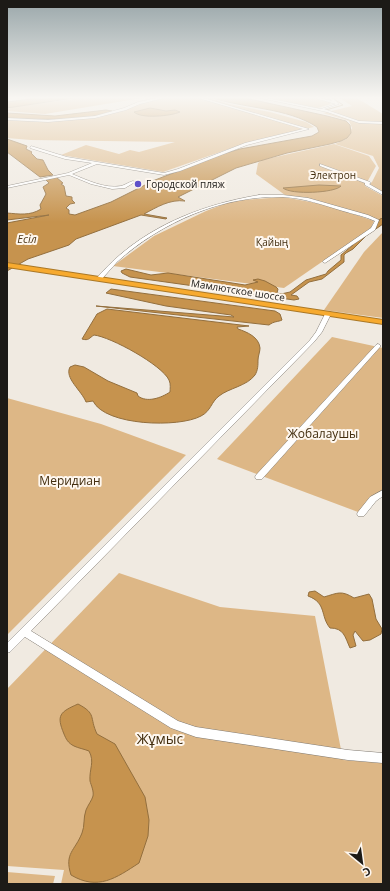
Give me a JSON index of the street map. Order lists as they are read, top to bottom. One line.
{"streets":{"highway":["Мамлютское шоссе"]},"water":["Есіл"],"parks":["Электрон","Қайың","Жобалаушы","Меридиан","Жұмыс"],"places":["Городской пляж"],"north":"bottom right"}
